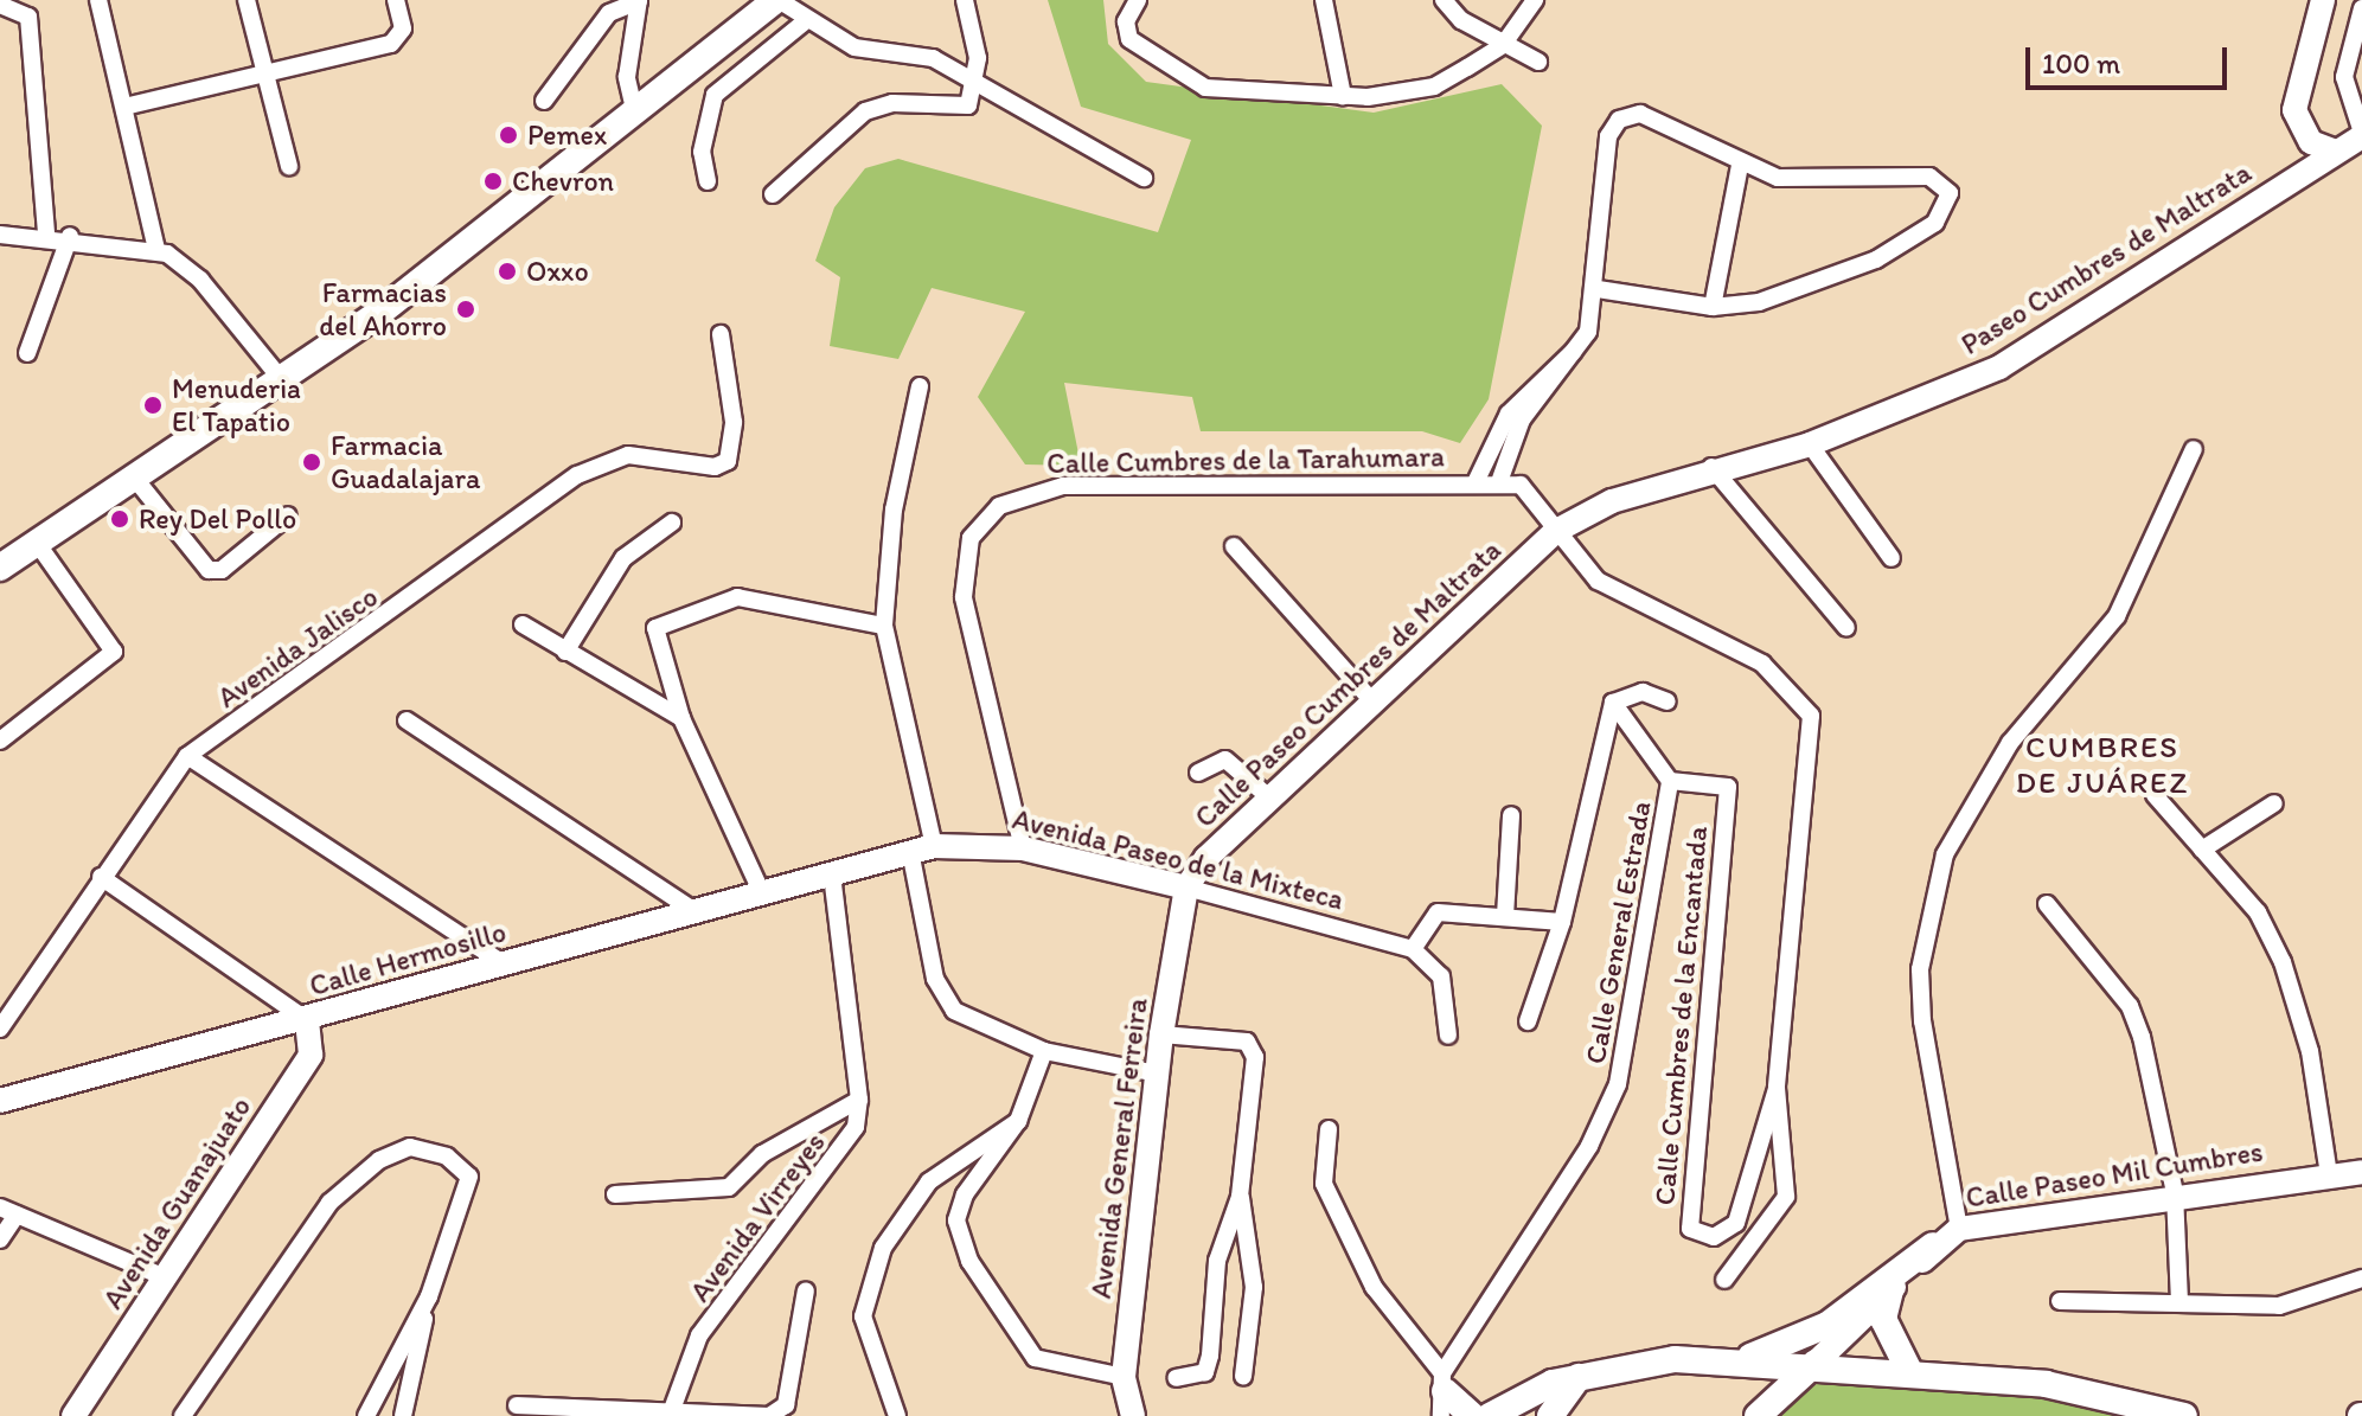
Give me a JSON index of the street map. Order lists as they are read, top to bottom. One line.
{"streets":{"street":["Paseo Cumbres de Maltrata","Calle Cumbres de la Tarahumara","Avenida Jalisco","Calle Paseo Cumbres de Maltrata","Avenida Paseo de la Mixteca","Calle General Estrada","Calle Hermosillo","Calle Cumbres de la Encantada","Avenida General Ferreira","Calle Paseo Mil Cumbres","Avenida Guanajuato","Avenida Virreyes"]},"crossings":[["Paseo Cumbres de Maltrata","Calle Paseo Cumbres de Maltrata"],["Paseo Cumbres de Maltrata","Calle Cumbres de la Encantada"],["Calle Cumbres de la Tarahumara","Avenida Paseo de la Mixteca"],["Calle Paseo Cumbres de Maltrata","Avenida Paseo de la Mixteca"],["Calle Paseo Cumbres de Maltrata","Calle Cumbres de la Encantada"],["Calle Paseo Cumbres de Maltrata","Avenida General Ferreira"],["Avenida Paseo de la Mixteca","Calle Hermosillo"],["Avenida Paseo de la Mixteca","Avenida General Ferreira"],["Avenida Paseo de la Mixteca","Avenida Virreyes"],["Calle General Estrada","Calle Cumbres de la Encantada"],["Calle Hermosillo","Avenida Guanajuato"],["Calle Hermosillo","Avenida Virreyes"]],"districts":["CUMBRES DE JUÁREZ"],"places":["Pemex","Chevron","Oxxo","Farmacias del Ahorro","Menuderia El Tapatio","Farmacia Guadalajara","Rey Del Pollo"],"scale_bar":"100 m"}
